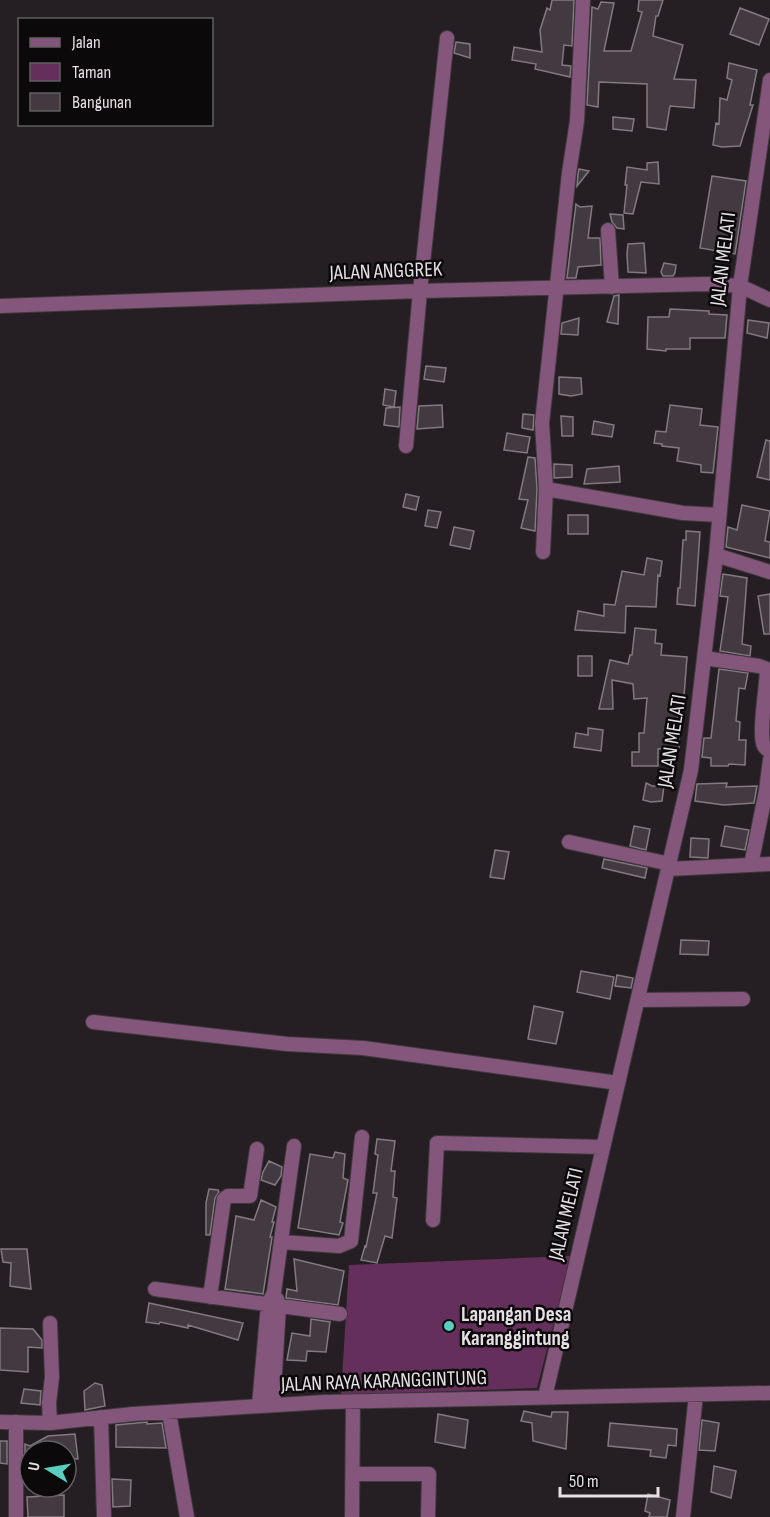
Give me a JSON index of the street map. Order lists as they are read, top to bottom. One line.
{"streets":{"street":["JALAN MELATI","JALAN ANGGREK","JALAN RAYA KARANGGINTUNG"]},"crossings":[["JALAN MELATI","JALAN ANGGREK"],["JALAN MELATI","JALAN RAYA KARANGGINTUNG"]],"places":["Lapangan Desa Karanggintung"],"legend":["Jalan","Taman","Bangunan"],"scale_bar":"50 m","north":"left"}
